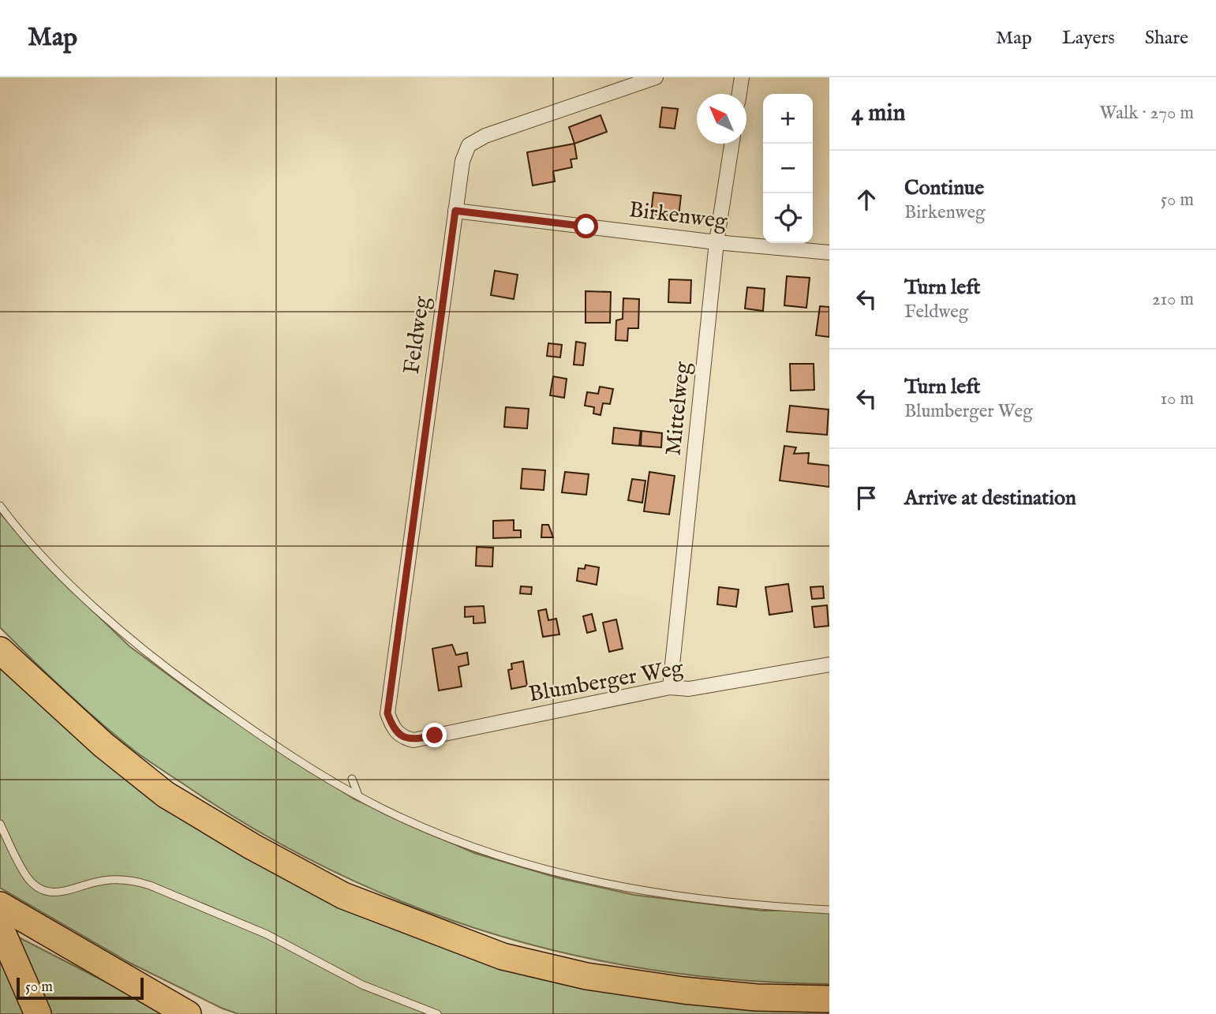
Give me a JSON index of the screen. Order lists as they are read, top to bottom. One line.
{"streets":{"street":["Birkenweg","Feldweg","Mittelweg","Blumberger Weg"]},"crossings":[["Birkenweg","Feldweg"],["Birkenweg","Mittelweg"],["Feldweg","Blumberger Weg"],["Mittelweg","Blumberger Weg"]],"scale_bar":"50 m","north":"top left","page":{"header":"Map","nav":["Map","Layers","Share"],"heading":["4 min","Walk · 270 m"],"map_buttons":["+","−"],"list":[["Continue","Birkenweg","50 m"],["Turn left","Feldweg","210 m"],["Turn left","Blumberger Weg","10 m"],"Arrive at destination"],"scale":"50 m"}}
